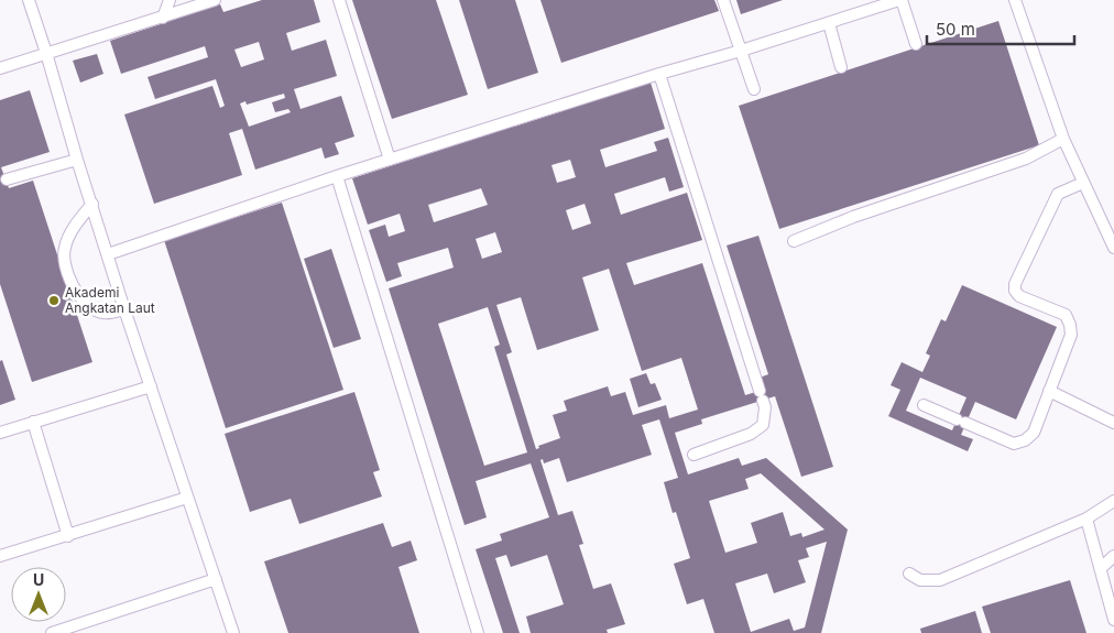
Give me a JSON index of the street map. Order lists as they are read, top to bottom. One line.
{"places":["Akademi Angkatan Laut"],"scale_bar":"50 m","north":"top"}
